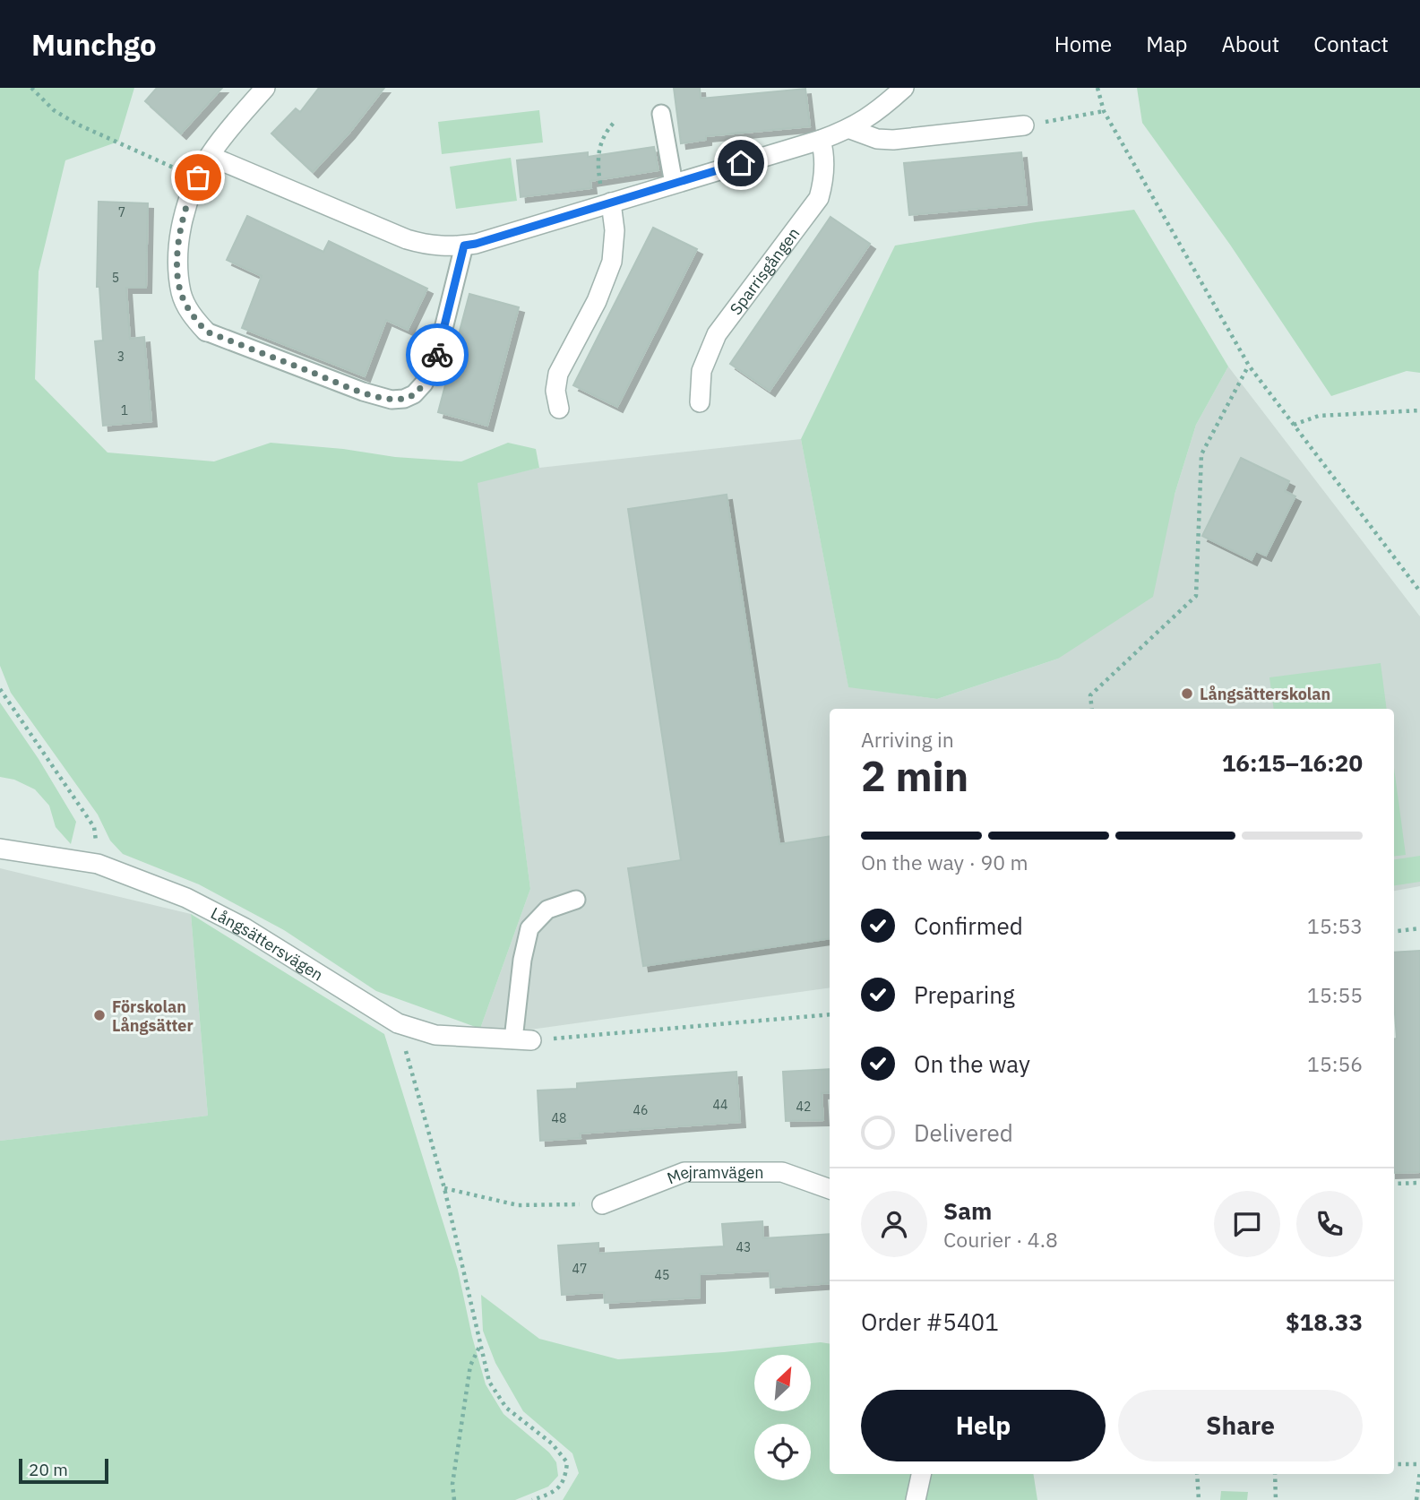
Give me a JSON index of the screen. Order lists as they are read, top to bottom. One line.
{"streets":{"street":["Sparrisgången","Långsättersvägen","Mejramvägen"]},"places":["Långsätterskolan","Förskolan Långsätter"],"house_numbers":["7","5","3","1","44","42","46","48","43","47","45"],"scale_bar":"20 m","north":"top right","page":{"header":"Munchgo","nav":["Home","Map","About","Contact"],"heading":["2 min","Arriving in","16:15–16:20"],"panel":["Sam","Courier · 4.8","Order #5401","$18.33"],"bar":"On the way · 90 m","list":[["Confirmed","15:53"],["Preparing","15:55"],["On the way","15:56"],"Delivered"],"buttons":["Help","Share"],"scale":"20 m"}}
